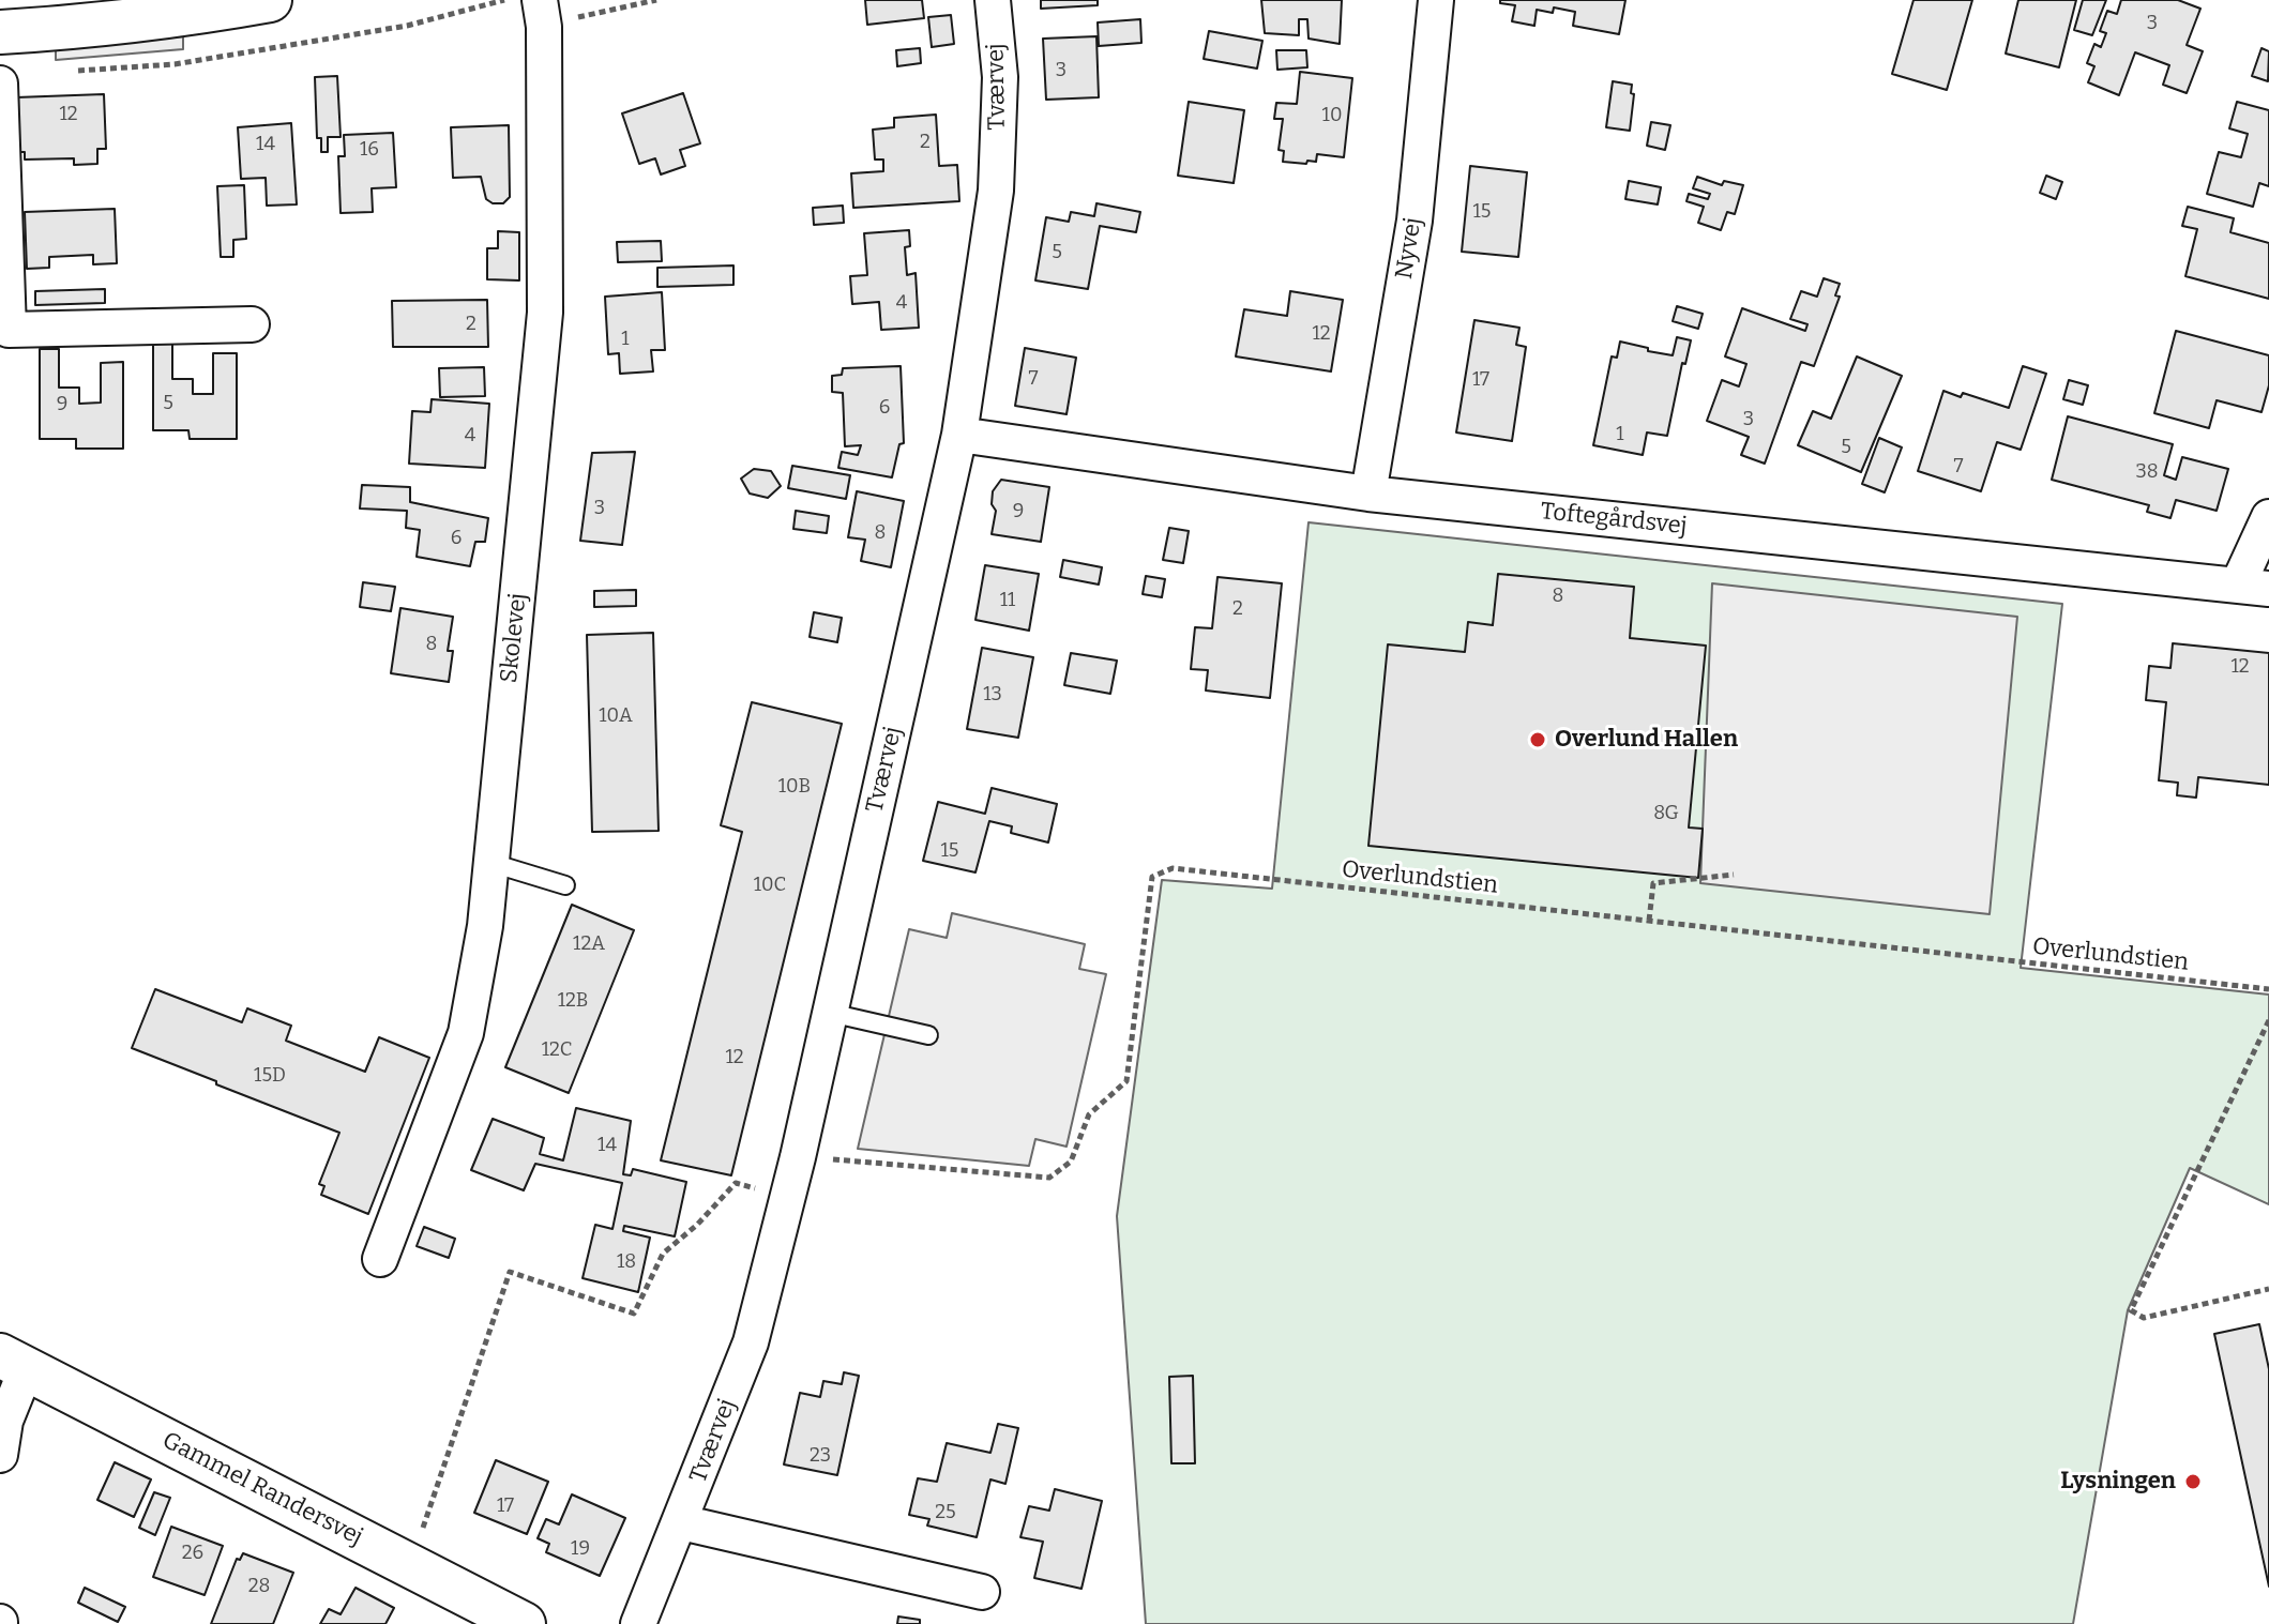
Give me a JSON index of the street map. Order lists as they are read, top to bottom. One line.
{"streets":{"street":["Tværvej","Nyvej","Toftegårdsvej","Skolevej","Gammel Randersvej"],"path":["Overlundstien"]},"crossings":[["Tværvej","Toftegårdsvej"],["Tværvej","Overlundstien"],["Nyvej","Toftegårdsvej"]],"places":["Overlund Hallen","Lysningen"],"house_numbers":["3","3","12","10","2","14","16","15","5","4","2","12","1","7","17","5","9","6","3","1","4","5","7","38","3","9","8","6","8","11","2","8","12","13","10A","10B","8G","15","10C","12A","12B","12C","12","15D","14","18","23","17","25","19","26","28"]}
